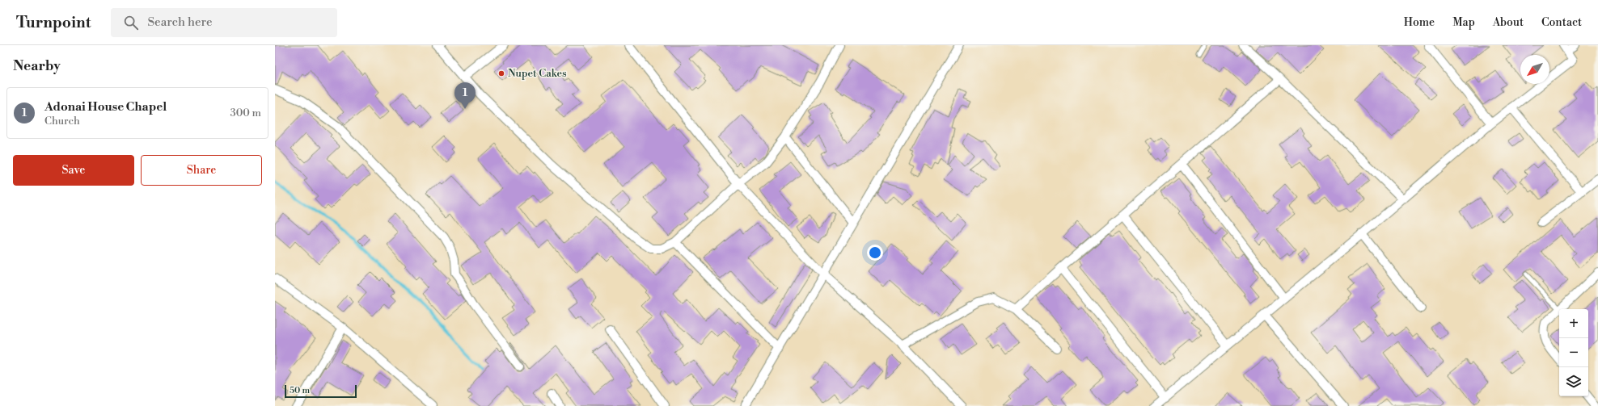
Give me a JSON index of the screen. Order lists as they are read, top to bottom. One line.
{"places":["Nupet Cakes"],"scale_bar":"50 m","north":"bottom left","page":{"header":"Turnpoint","search":"Search here","nav":["Home","Map","About","Contact"],"heading":"Nearby","pins":"1","list":[{"mark":"1","name":"Adonai House Chapel","note":"Church","value":"300 m"}],"buttons":["Save","Share"],"map_buttons":["+","−"],"scale":"50 m"}}
